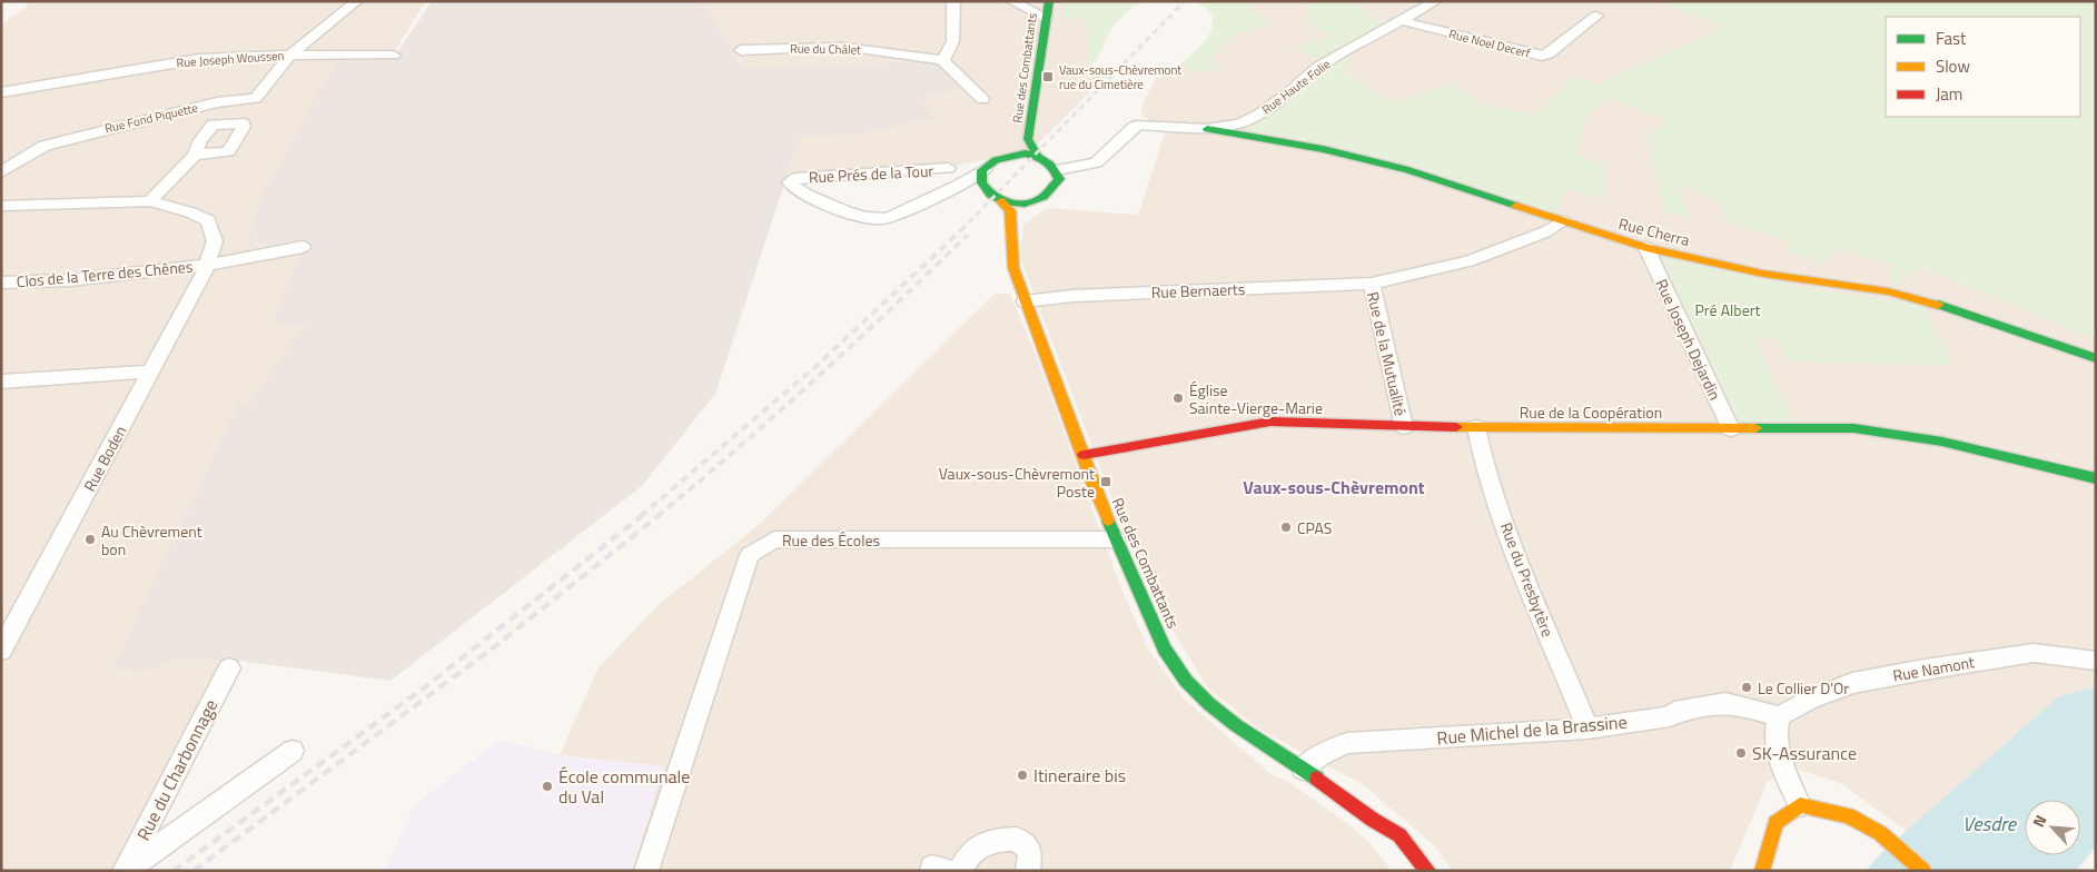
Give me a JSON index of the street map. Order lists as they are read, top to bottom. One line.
{"streets":{"street":["Rue Noel Decerf","Rue du Châlet","Rue Joseph Woussen","Rue des Combattants","Rue Haute Folie","Rue Fond Piquette","Rue Prés de la Tour","Rue Cherra","Clos de la Terre des Chênes","Rue Bernaerts","Rue Joseph Dejardin","Rue de la Mutualité","Rue de la Coopération","Rue Boden","Rue des Écoles","Rue du Presbytère","Rue Namont","Rue Michel de la Brassine","Rue du Charbonnage"]},"crossings":[["Rue Noel Decerf","Rue Haute Folie"],["Rue Joseph Woussen","Rue Fond Piquette"],["Rue des Combattants","Rue Haute Folie"],["Rue des Combattants","Rue Prés de la Tour"],["Rue des Combattants","Rue Bernaerts"],["Rue des Combattants","Rue de la Coopération"],["Rue des Combattants","Rue des Écoles"],["Rue des Combattants","Rue Michel de la Brassine"],["Rue Haute Folie","Rue Prés de la Tour"],["Rue Haute Folie","Rue Cherra"],["Rue Cherra","Rue Joseph Dejardin"],["Rue Cherra","Rue de la Mutualité"],["Clos de la Terre des Chênes","Rue Boden"],["Rue Bernaerts","Rue de la Mutualité"],["Rue Joseph Dejardin","Rue de la Coopération"],["Rue de la Mutualité","Rue de la Coopération"],["Rue de la Coopération","Rue du Presbytère"],["Rue du Presbytère","Rue Michel de la Brassine"],["Rue Namont","Rue Michel de la Brassine"]],"districts":["Vaux-sous-Chèvremont"],"water":["Vesdre"],"parks":["Pré Albert"],"places":{"transit":["Vaux-sous-Chèvremont rue du Cimetière","Vaux-sous-Chèvremont Poste"],"other":["Église Sainte-Vierge-Marie","CPAS","Au Chèvrement bon","Le Collier D'Or","SK-Assurance","Itineraire bis","École communale du Val"]},"legend":["Fast","Slow","Jam"],"north":"top left"}
